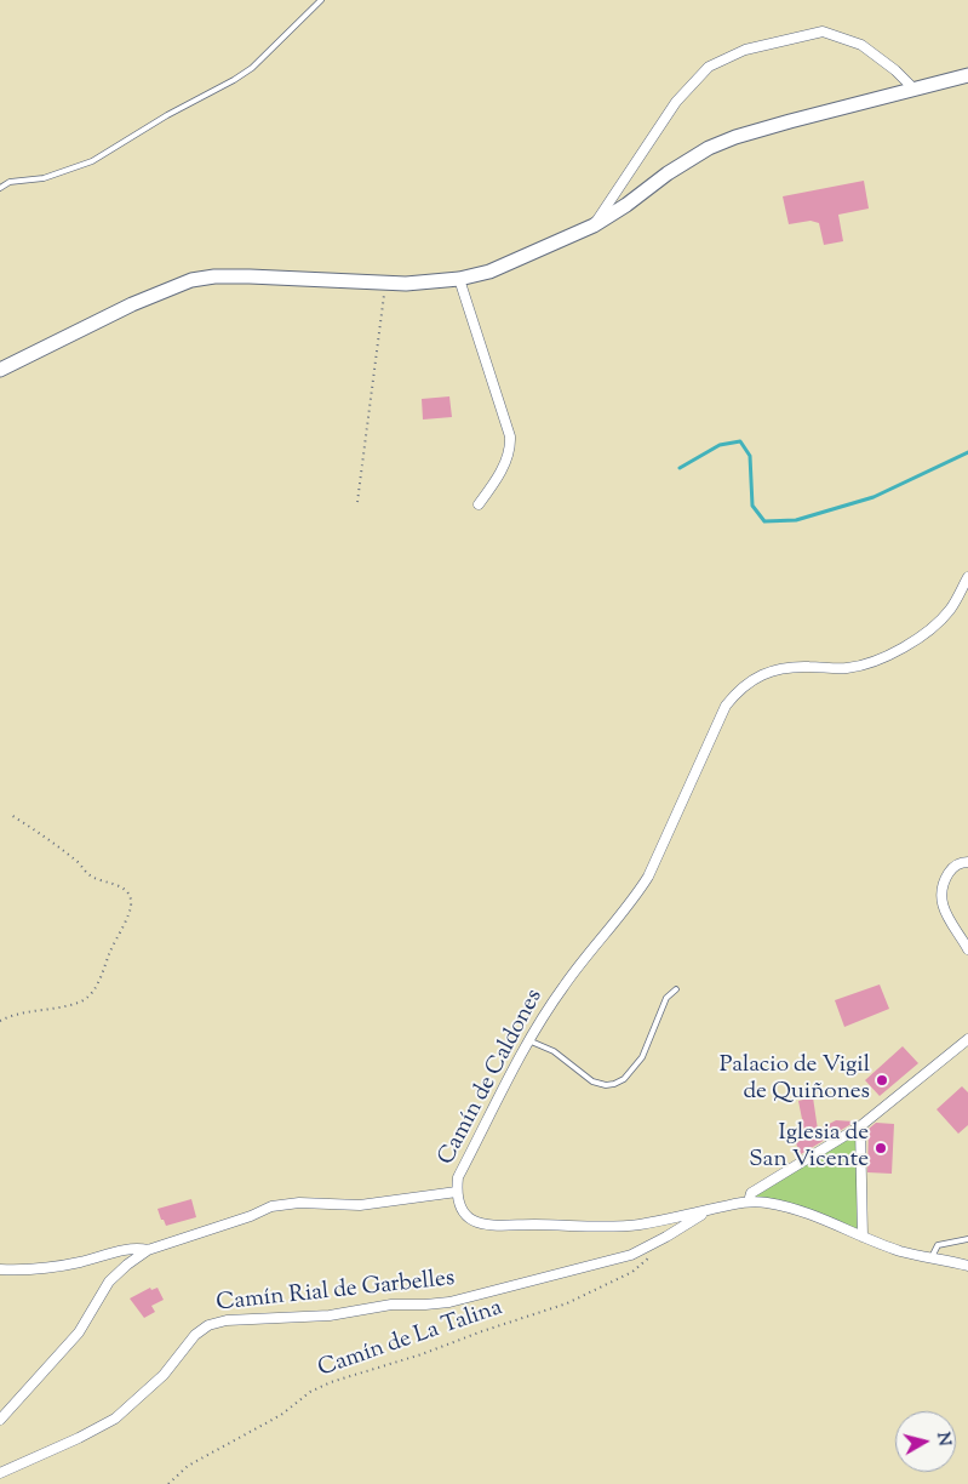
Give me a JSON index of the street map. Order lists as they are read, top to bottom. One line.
{"streets":{"street":["Camín de Caldones","Camín Rial de Garbelles"],"path":["Camín de La Talina"]},"crossings":[["Camín de Caldones","Camín Rial de Garbelles"]],"places":["Palacio de Vigil de Quiñones","Iglesia de San Vicente"],"north":"right"}
